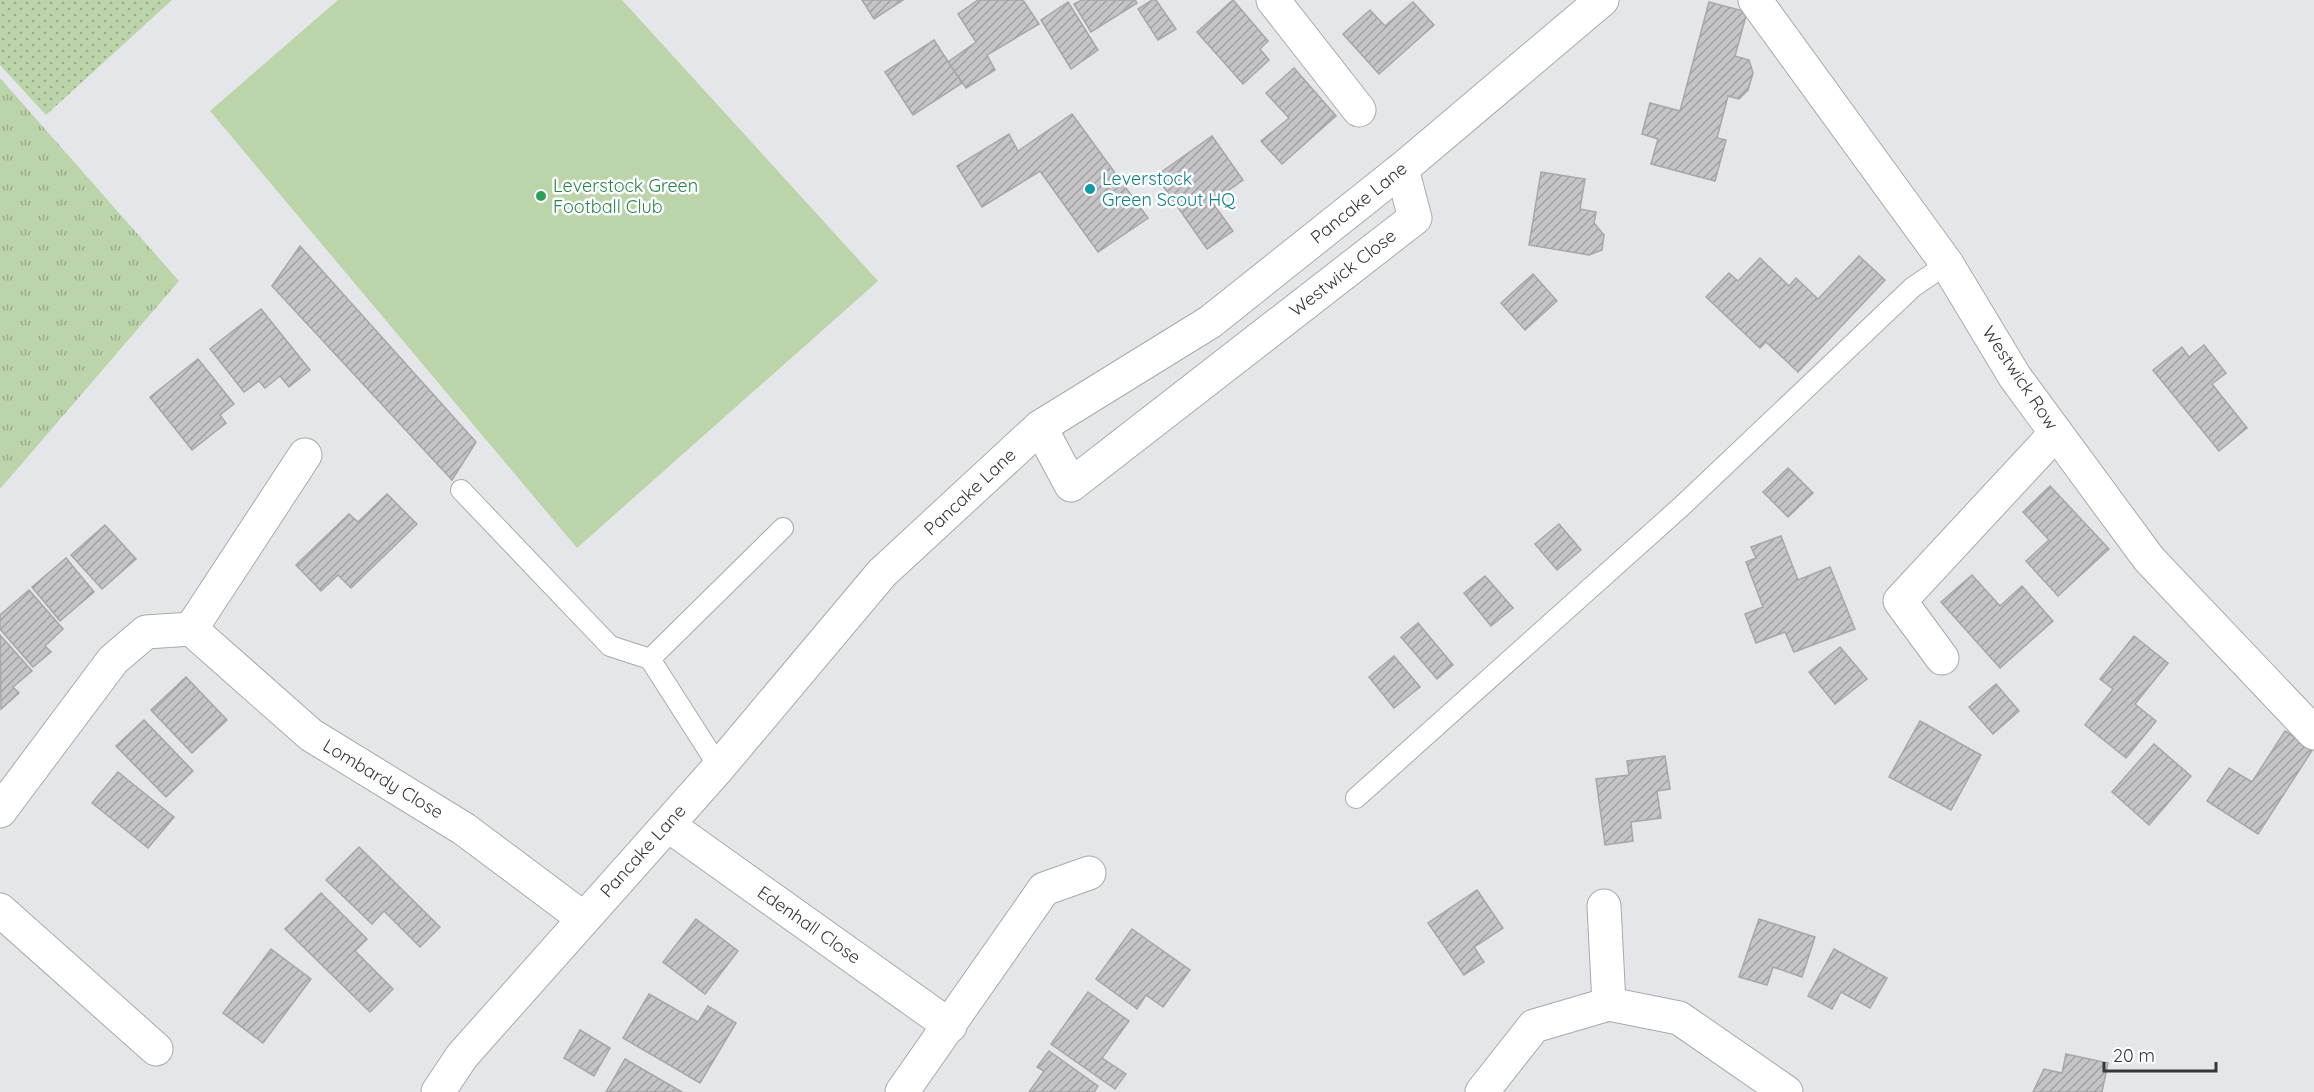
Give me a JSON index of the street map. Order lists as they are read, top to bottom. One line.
{"streets":{"street":["Pancake Lane","Westwick Close","Westwick Row","Lombardy Close","Edenhall Close"]},"crossings":[["Pancake Lane","Westwick Close"],["Pancake Lane","Lombardy Close"],["Pancake Lane","Edenhall Close"]],"places":["Leverstock Green Scout HQ","Leverstock Green Football Club"],"scale_bar":"20 m"}
